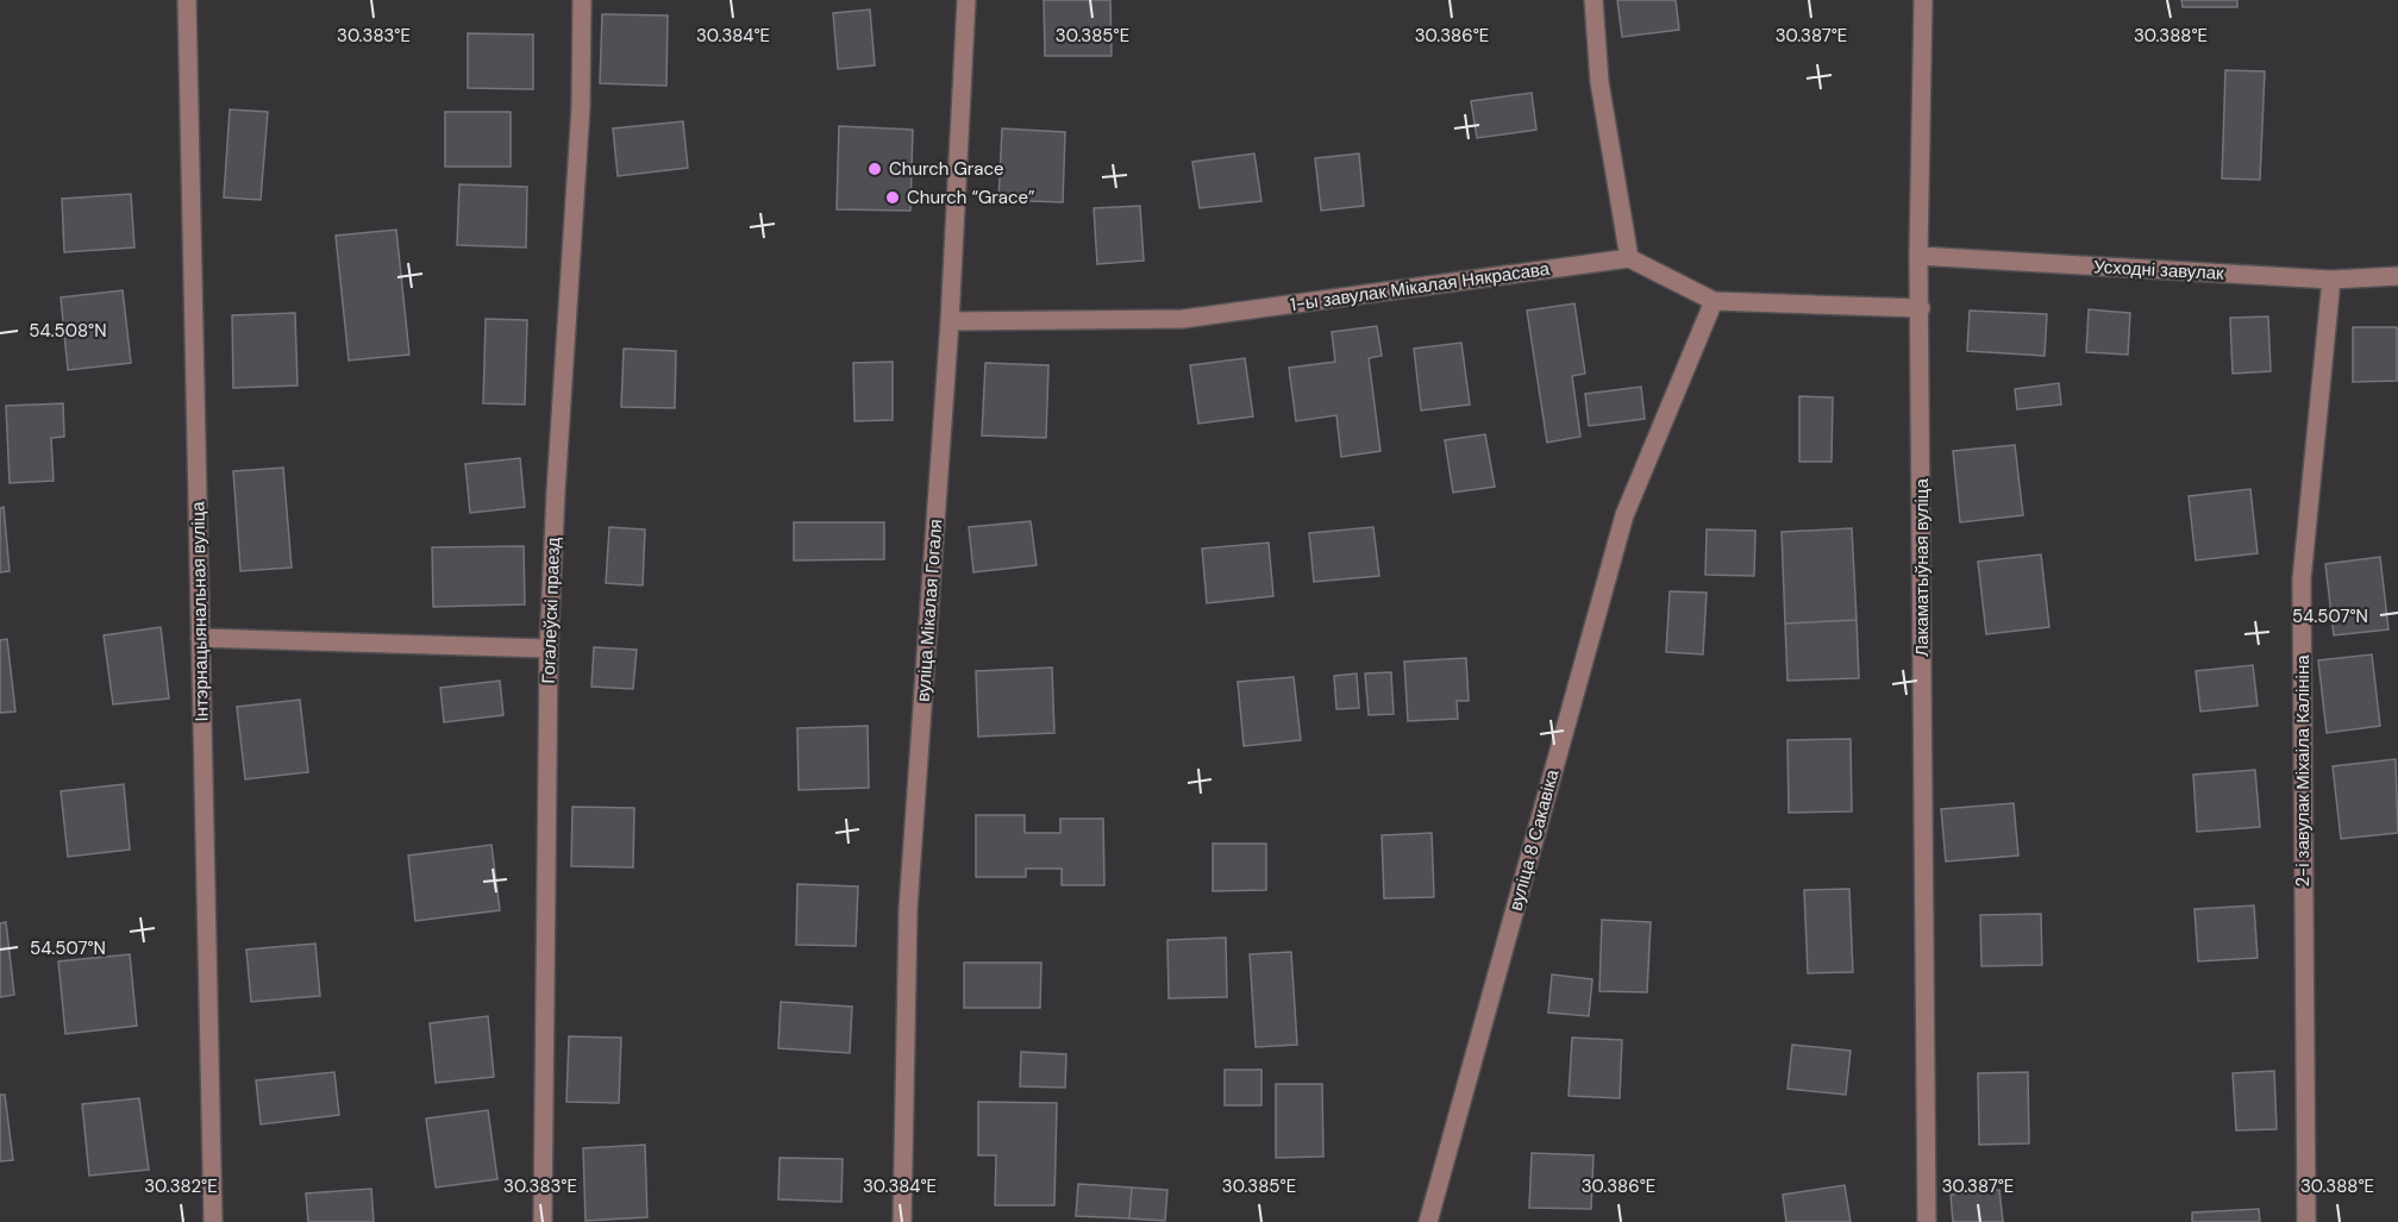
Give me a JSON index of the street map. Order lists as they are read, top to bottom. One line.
{"streets":{"street":["Усходні завулак","1-ы завулак Мікалая Някрасава","Лакаматыўная вуліца","Гогалеўскі праезд","вуліца Мікалая Гогаля","Інтэрнацыянальная вуліца","2-і завулак Міхаіла Калініна","вуліца 8 Сакавіка"]},"crossings":[["Усходні завулак","Лакаматыўная вуліца"],["Усходні завулак","2-і завулак Міхаіла Калініна"],["1-ы завулак Мікалая Някрасава","вуліца Мікалая Гогаля"]],"places":["Church Grace","Church “Grace”"],"coordinates":["30.383°E","30.384°E","30.385°E","30.386°E","30.387°E","30.388°E","54.508°N","54.507°N","30.382°E"]}
